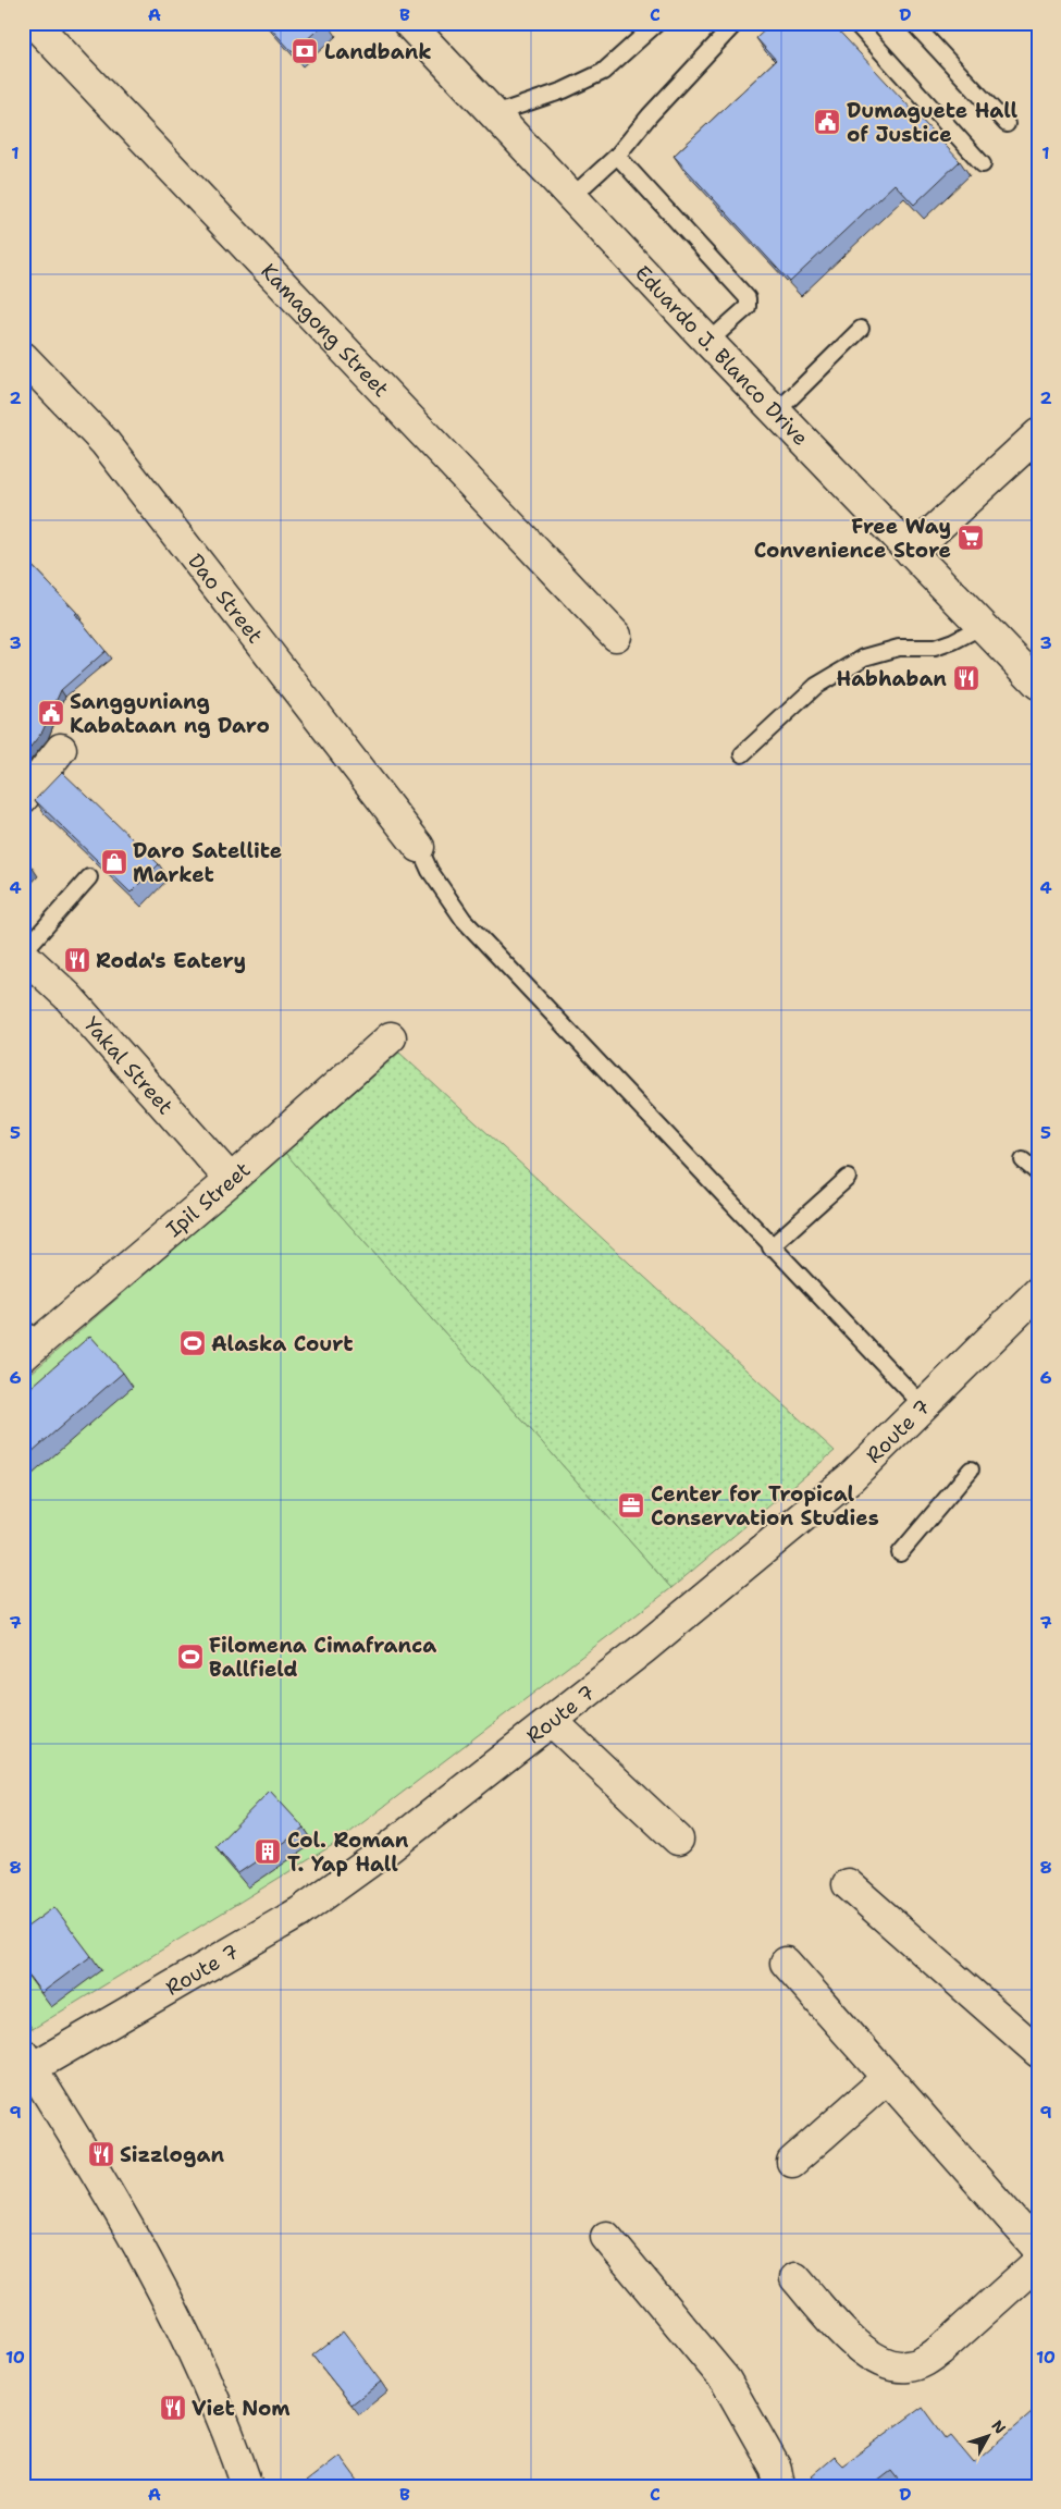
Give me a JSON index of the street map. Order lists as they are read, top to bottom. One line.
{"streets":{"main road":["Kamagong Street","Eduardo J. Blanco Drive","Dao Street","Yakal Street","Ipil Street","Route 7"]},"crossings":[["Yakal Street","Ipil Street"]],"places":{"bank":["Landbank"],"public building":["Dumaguete Hall of Justice","Sangguniang Kabataan ng Daro"],"supermarket":["Free Way Convenience Store"],"restaurant":["Habhaban","Roda's Eatery","Sizzlogan","Viet Nom"],"shop":["Daro Satellite Market"],"sports":["Alaska Court","Filomena Cimafranca Ballfield"],"office":["Center for Tropical Conservation Studies"],"building":["Col. Roman T. Yap Hall"]},"north":"top right","grid":{"columns":["A","B","C","D"],"rows":["1","2","3","4","5","6","7","8","9","10"]}}
